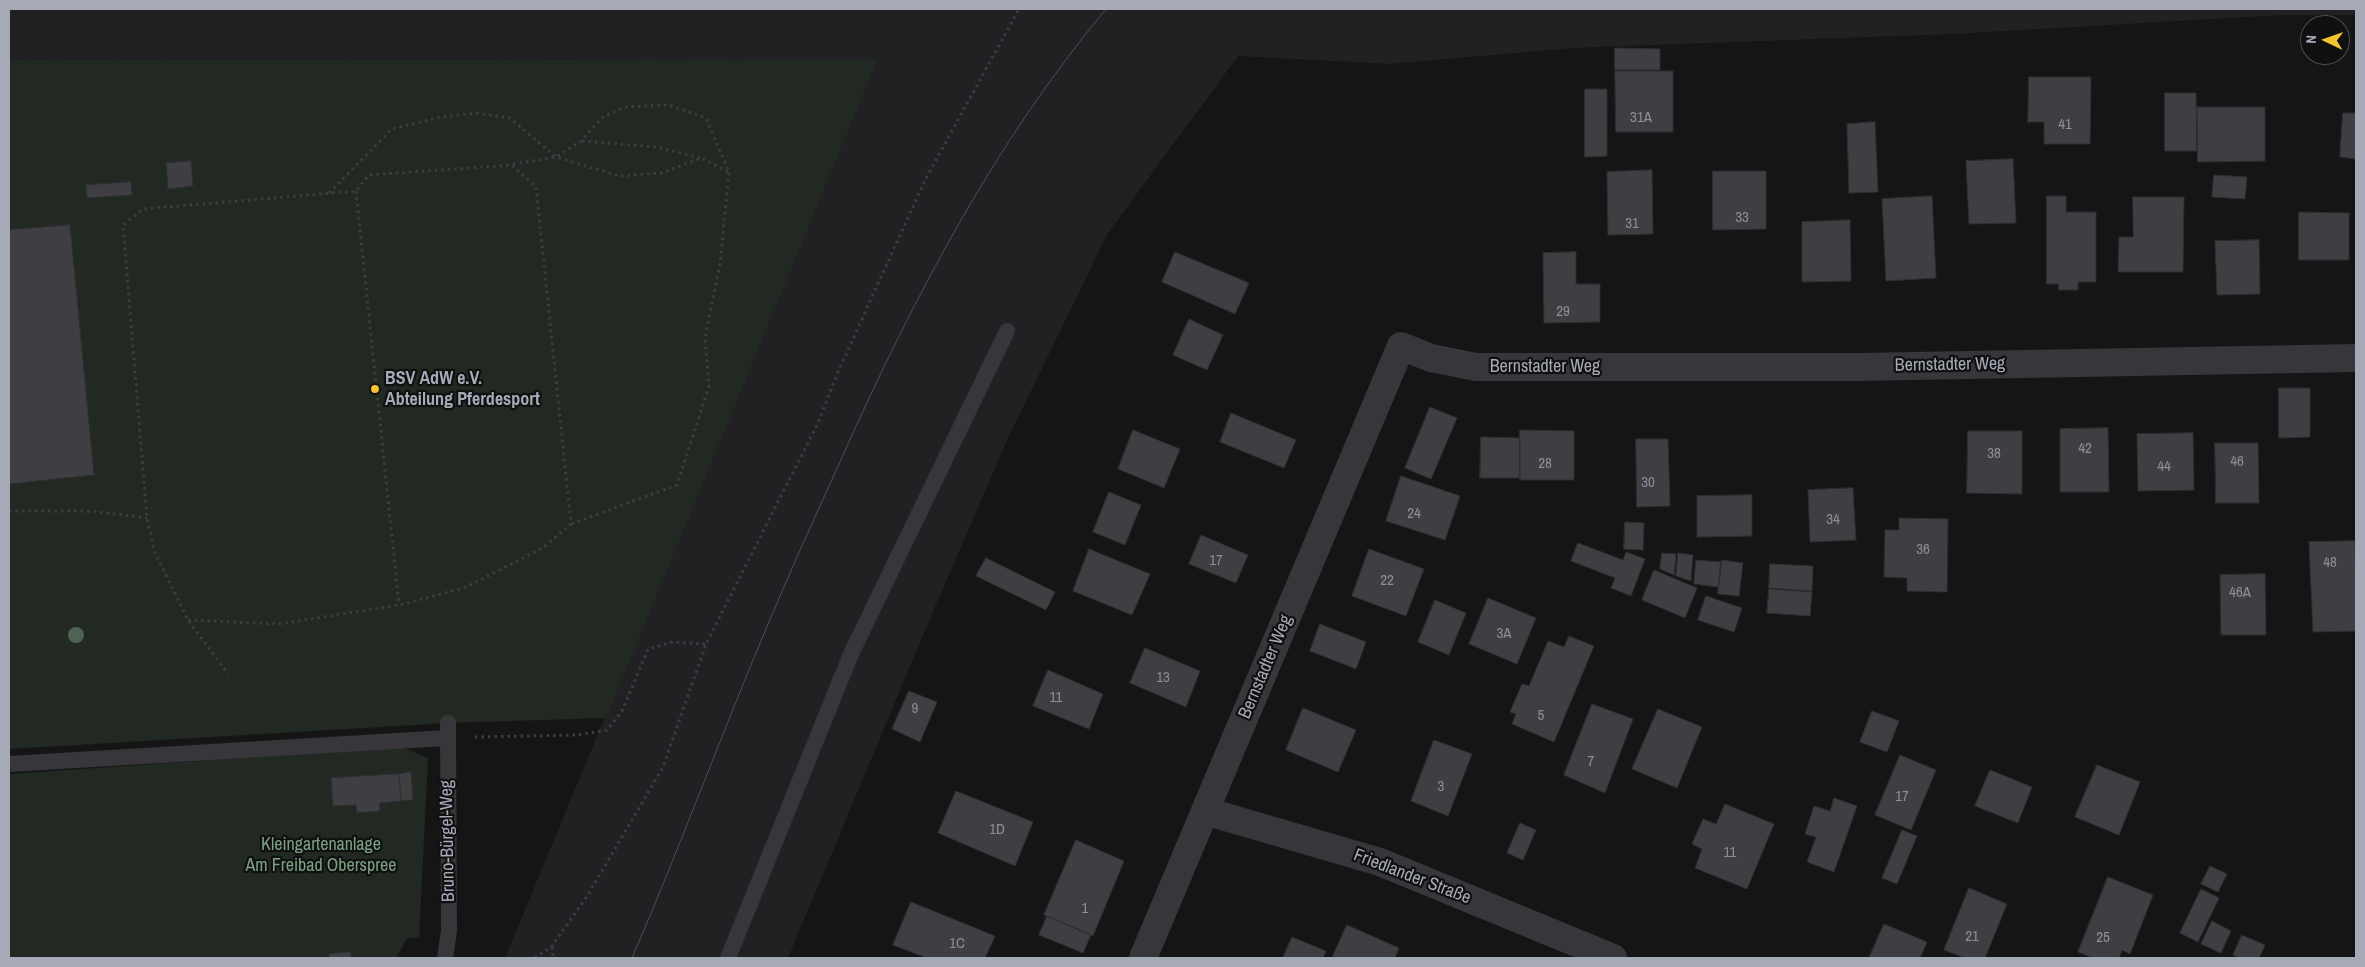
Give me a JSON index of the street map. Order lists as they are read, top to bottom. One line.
{"streets":{"street":["Bernstadter Weg","Friedlander Straße"],"lane":["Bruno-Bürgel-Weg"]},"crossings":[["Bernstadter Weg","Friedlander Straße"]],"parks":["Kleingartenanlage Am Freibad Oberspree"],"places":["BSV AdW e.V. Abteilung Pferdesport"],"house_numbers":["31A","41","33","31","29","42","38","46","28","44","30","24","34","36","17","48","22","46A","3A","13","11","9","5","7","3","17","1D","11","1","21","25","1C"],"north":"left"}
